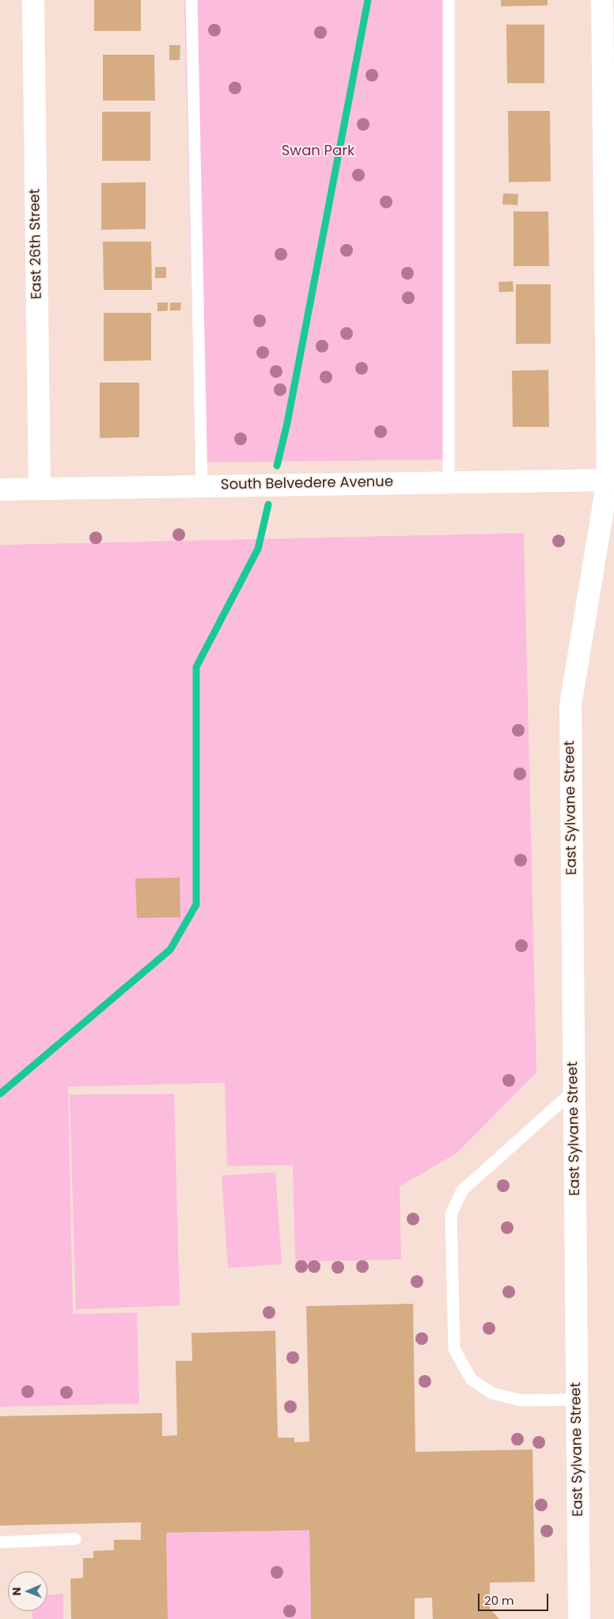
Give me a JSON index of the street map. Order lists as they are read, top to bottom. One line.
{"streets":{"street":["East 26th Street","South Belvedere Avenue","East Sylvane Street"]},"crossings":[["East 26th Street","South Belvedere Avenue"],["South Belvedere Avenue","East Sylvane Street"]],"parks":["Swan Park"],"scale_bar":"20 m","north":"left"}
